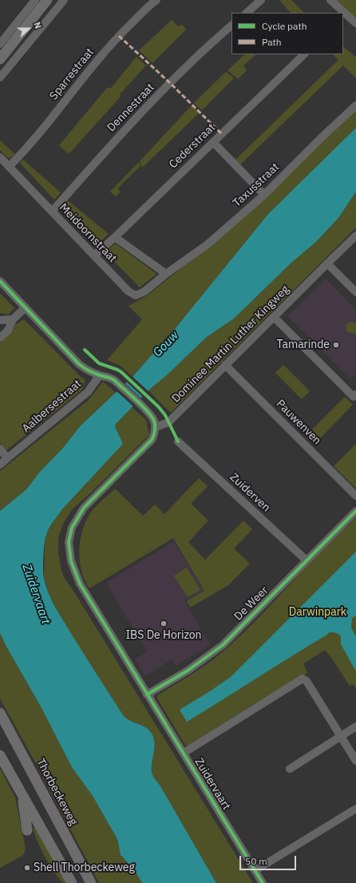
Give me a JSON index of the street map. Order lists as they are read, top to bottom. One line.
{"streets":{"main road":["Thorbeckeweg"],"street":["Sparrestraat","Dennestraat","Cederstraat","Taxusstraat","Meidoornstraat","Dominee Martin Luther Kingweg","Aalbersestraat","Pauwenven","Zuiderven","De Weer","Zuidervaart"]},"crossings":[["Sparrestraat","Meidoornstraat"],["Dennestraat","Meidoornstraat"],["Cederstraat","Meidoornstraat"],["Taxusstraat","Meidoornstraat"],["Dominee Martin Luther Kingweg","Pauwenven"],["Zuiderven","De Weer"],["De Weer","Zuidervaart"]],"water":["Gouw","Zuidervaart"],"parks":["Darwinpark"],"places":["Tamarinde","IBS De Horizon","Shell Thorbeckeweg"],"legend":["Cycle path","Path"],"scale_bar":"50 m","north":"right"}
